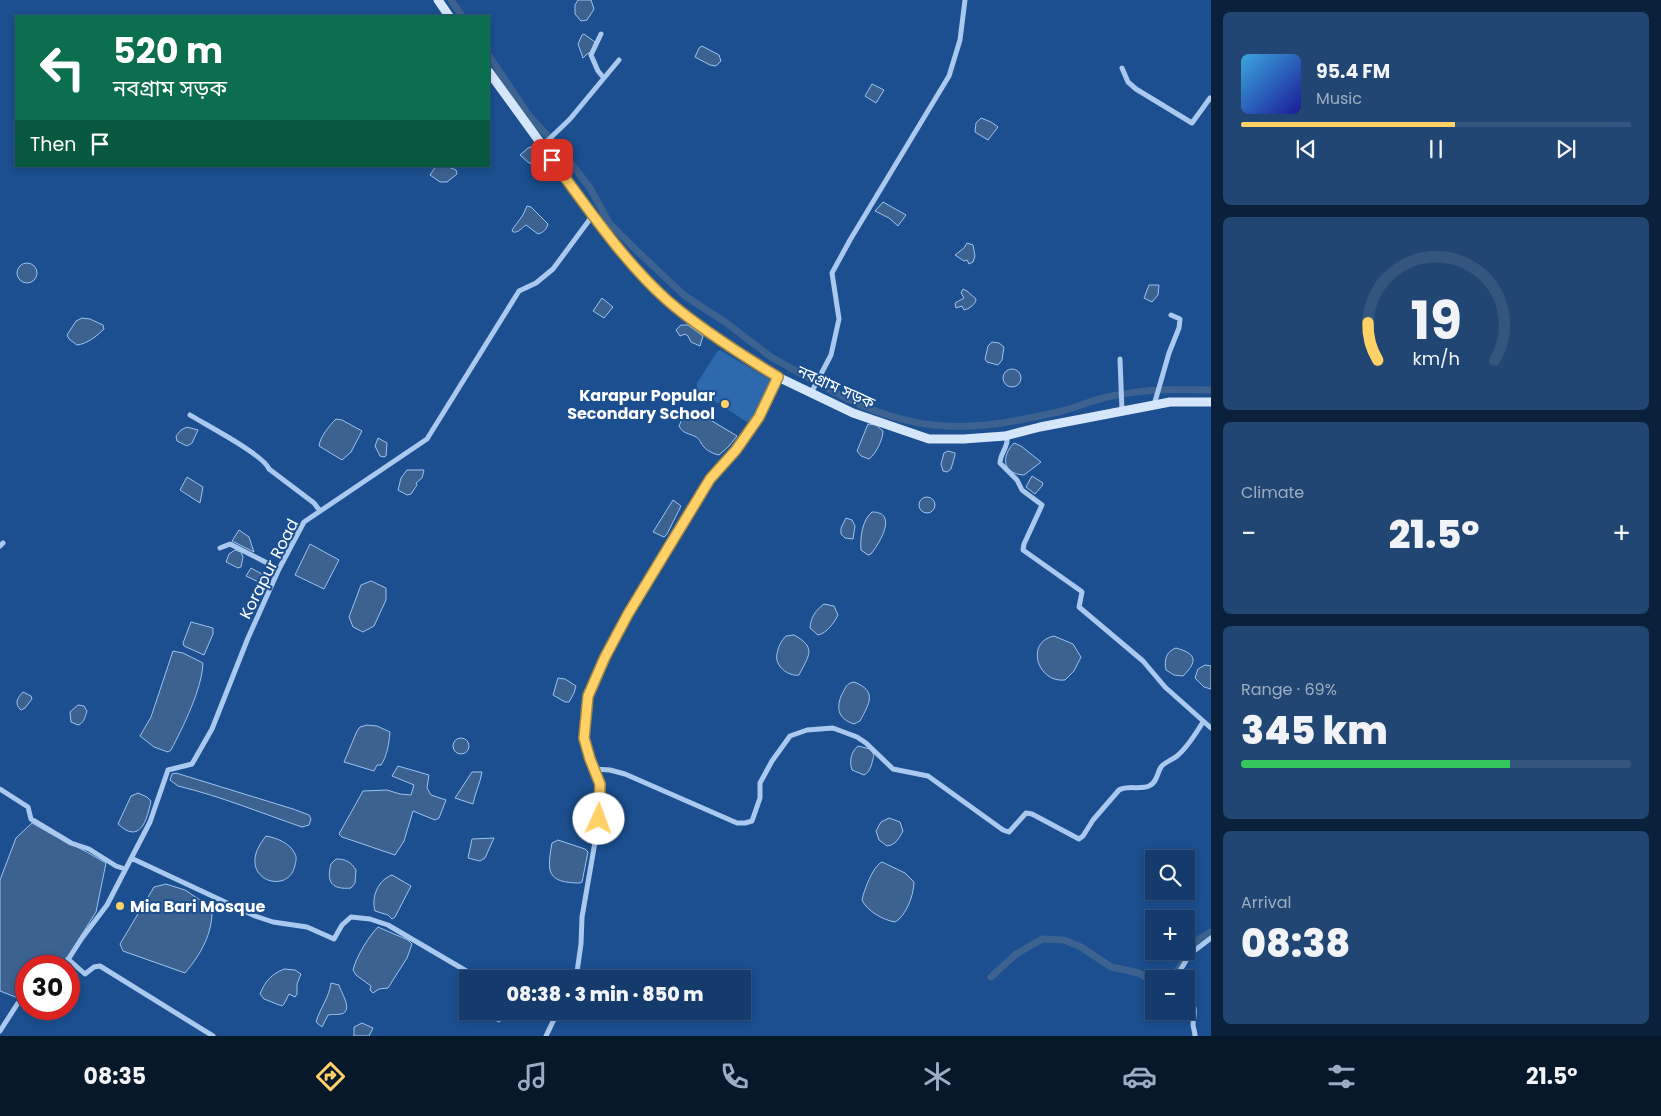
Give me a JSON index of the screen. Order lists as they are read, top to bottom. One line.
{"streets":{"main road":["নবগ্রাম সড়ক"],"street":["Korapur Road"]},"crossings":[["নবগ্রাম সড়ক","Korapur Road"]],"places":["Karapur Popular Secondary School","Mia Bari Mosque"],"page":{"turn":["520 m","নবগ্রাম সড়ক"],"song":["95.4 FM","Music"],"then":"Then","tile":["Climate",["Range · 69%","345 km"],["Arrival","08:38"]],"heat":["−","21.5°","+"],"map_buttons":["+","−"],"limit":"30","trip":"08:38 · 3 min · 850 m","tabs":["08:35","21.5°"],"gauge":["19","km/h"]}}
